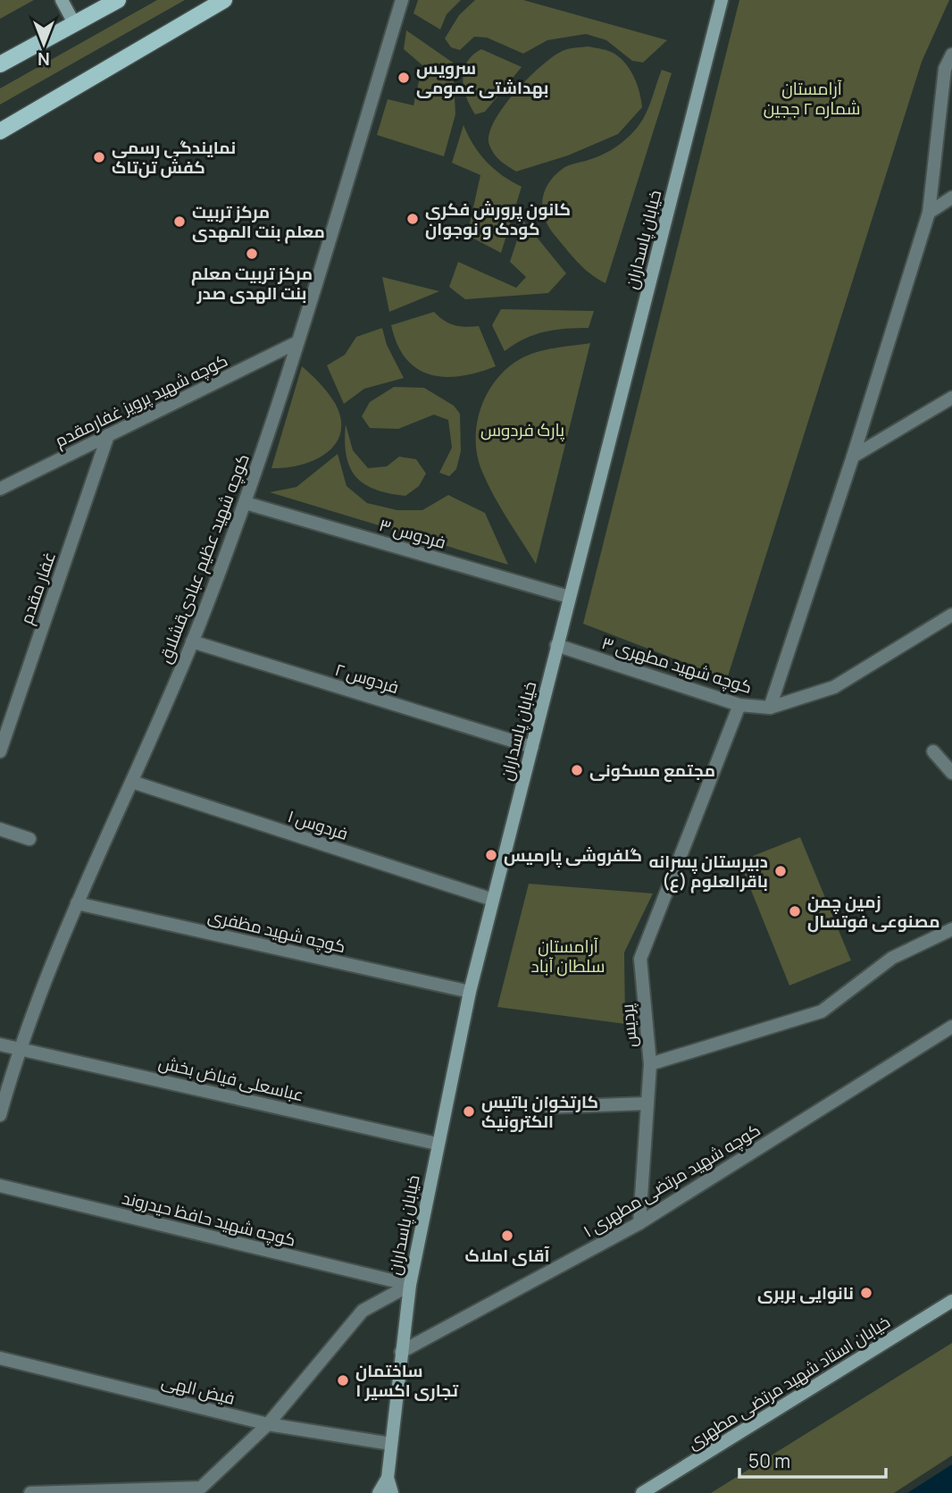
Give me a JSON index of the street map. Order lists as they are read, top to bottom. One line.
{"streets":{"main road":["خیابان پاسداران","خیابان استاد شهید مرتضی مطهری"],"street":["کوچه شهید پرویز غفارمقدم","فردوس ۳","کوچه شهید عظیم عبادی‌قشلاق","غفار مقدم","کوچه شهید مطهری ۳","فردوس ۲","فردوس ۱","کوچه شهید مظفری","پردیس","عباسعلی فیاض بخش","کوچه شهید مرتضی مطهری ۱","کوچه شهید حافظ حیدروند","فیض الهی"]},"crossings":[["خیابان پاسداران","فردوس ۳"],["خیابان پاسداران","کوچه شهید مطهری ۳"],["خیابان پاسداران","فردوس ۲"],["خیابان پاسداران","فردوس ۱"],["خیابان پاسداران","کوچه شهید مظفری"],["خیابان پاسداران","عباسعلی فیاض بخش"],["خیابان پاسداران","کوچه شهید مرتضی مطهری ۱"],["خیابان پاسداران","کوچه شهید حافظ حیدروند"],["خیابان پاسداران","فیض الهی"],["کوچه شهید پرویز غفارمقدم","کوچه شهید عظیم عبادی‌قشلاق"],["کوچه شهید پرویز غفارمقدم","غفار مقدم"],["فردوس ۳","کوچه شهید عظیم عبادی‌قشلاق"],["کوچه شهید عظیم عبادی‌قشلاق","فردوس ۲"],["کوچه شهید عظیم عبادی‌قشلاق","فردوس ۱"],["کوچه شهید عظیم عبادی‌قشلاق","کوچه شهید مظفری"],["کوچه شهید عظیم عبادی‌قشلاق","عباسعلی فیاض بخش"],["کوچه شهید مطهری ۳","پردیس"]],"parks":["آرامستان شماره ۲ ججین","پارک فردوس","آرامستان سلطان آباد"],"places":["سرویس بهداشتی عمومی","نمایندگی رسمی کفش تن‌تاک","کانون پرورش فکری کودک و نوجوان","مرکز تربیت معلم بنت المهدی","مرکز تربیت معلم بنت الهدی صدر","مجتمع مسکونی","گلفروشی پارمیس","دبیرستان پسرانه باقرالعلوم (ع)","زمین چمن مصنوعی فوتسال","کارتخوان باتیس الکترونیک","آقای املاک","نانوایی بربری","ساختمان تجاری اکسیر ۱"],"scale_bar":"50 m","north":"bottom"}
